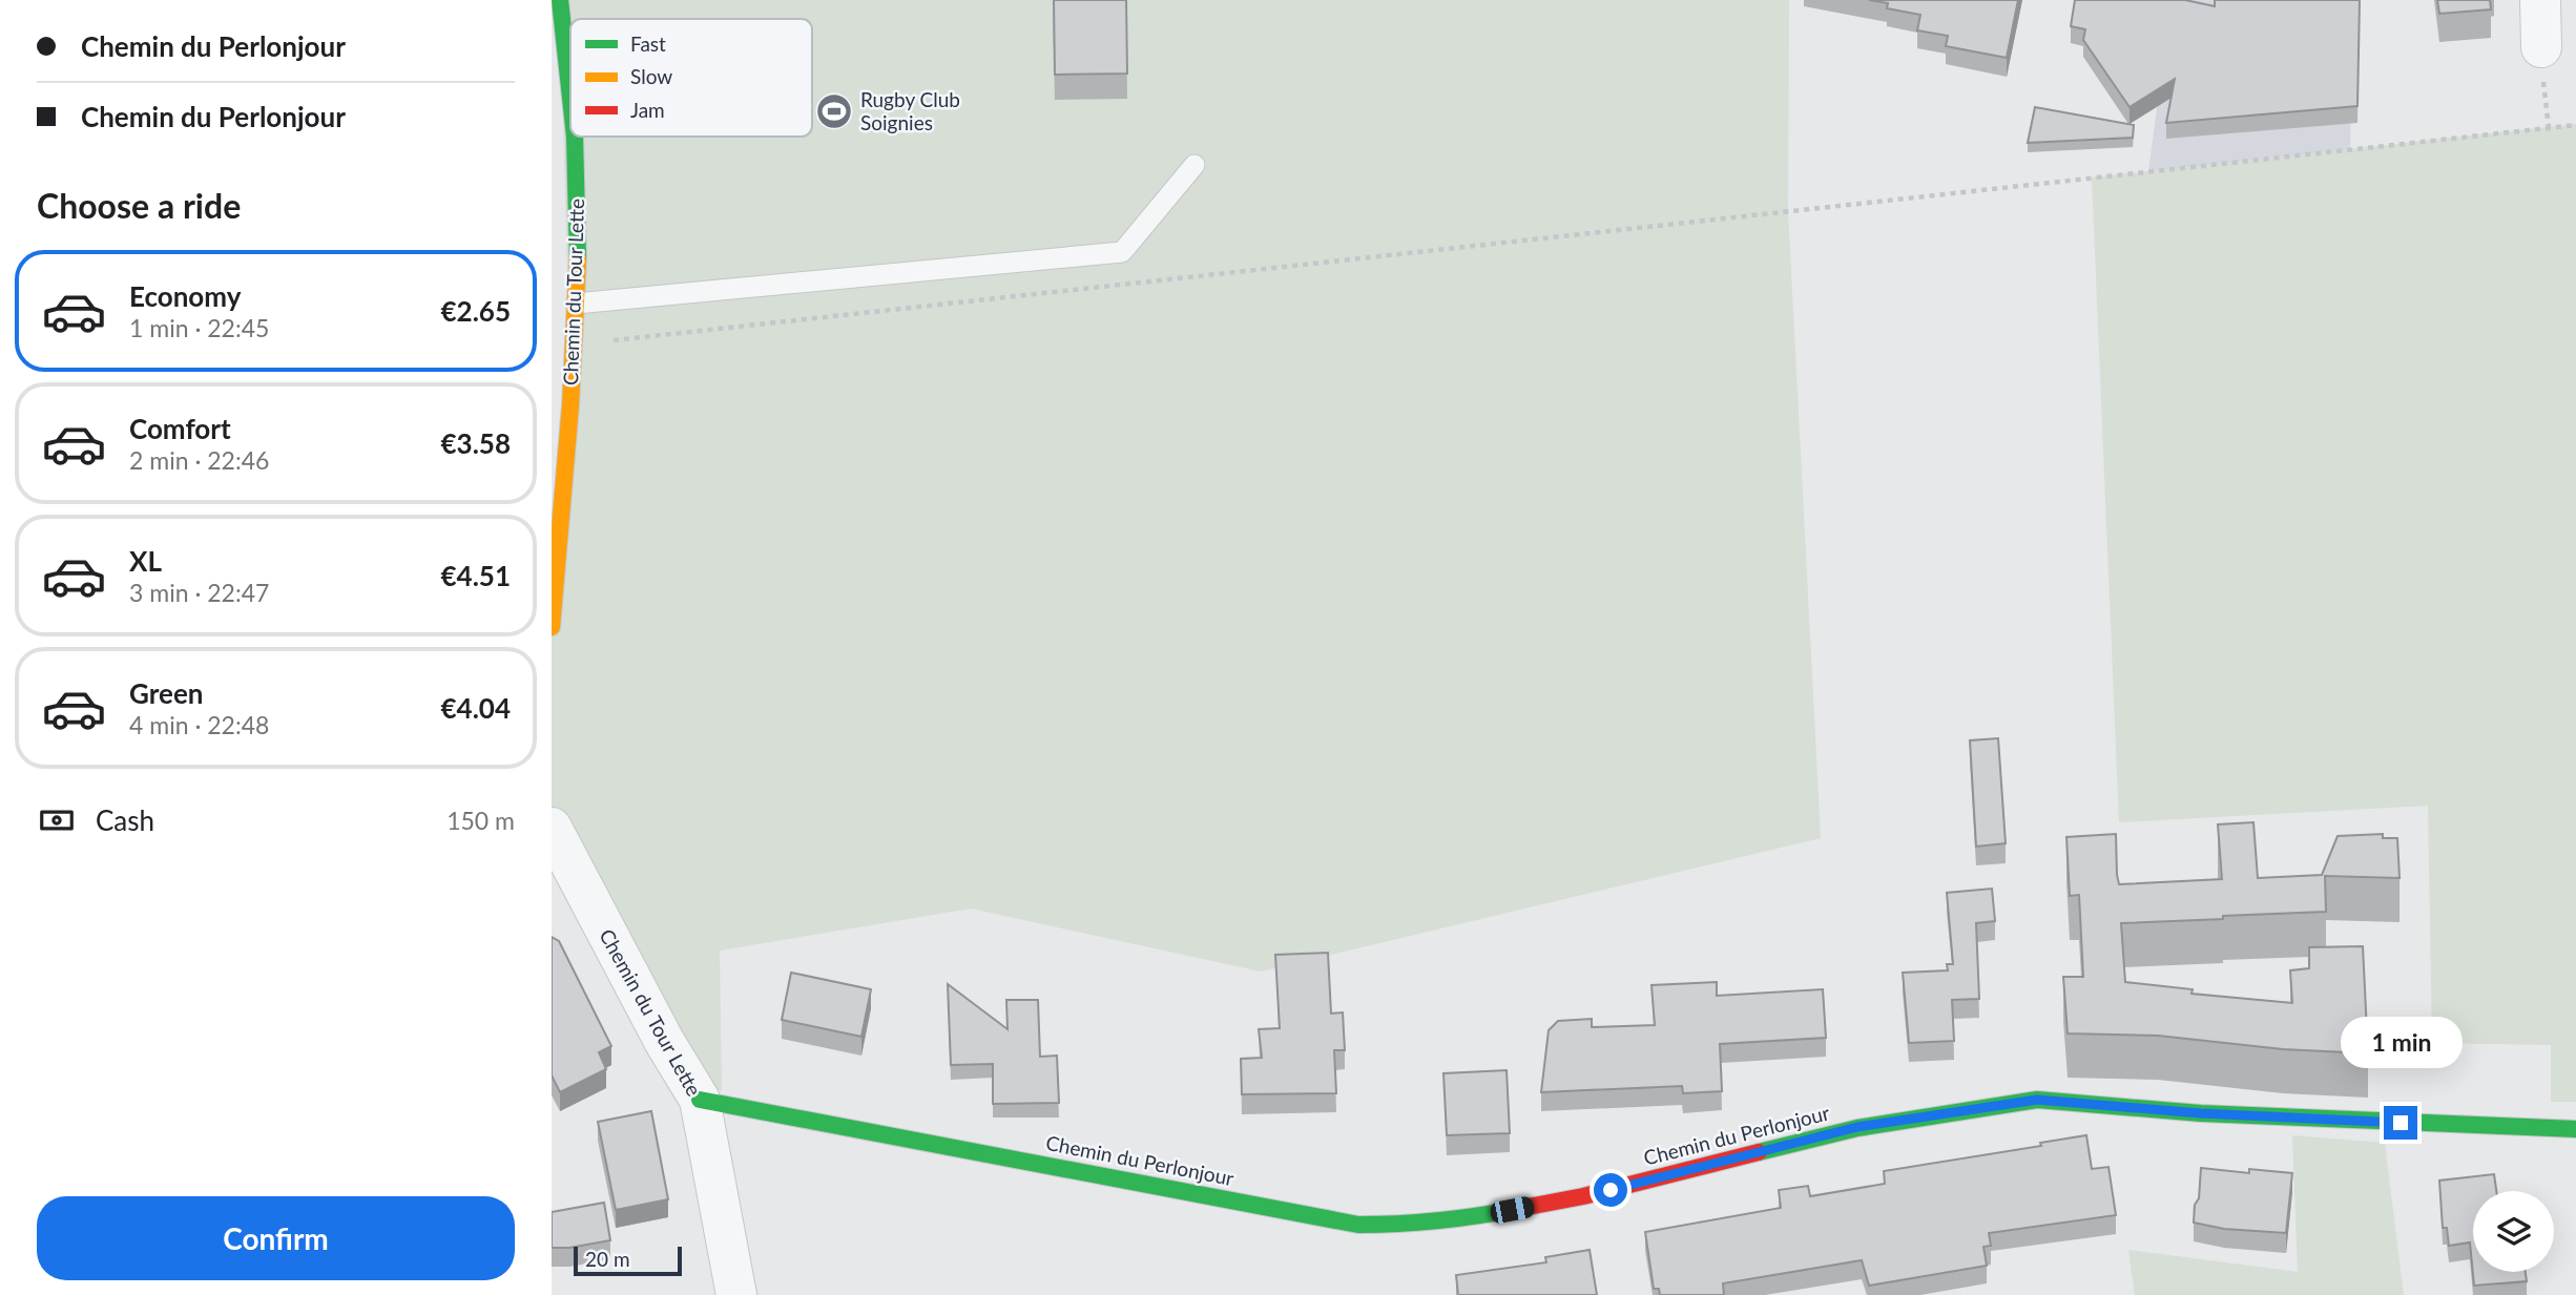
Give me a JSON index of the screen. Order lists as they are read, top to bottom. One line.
{"streets":{"street":["Chemin du Tour Lette","Chemin du Perlonjour"]},"crossings":[["Chemin du Tour Lette","Chemin du Perlonjour"]],"places":{"sports":["Rugby Club Soignies"]},"legend":["Fast","Slow","Jam"],"scale_bar":"20 m","page":{"banner":["Chemin du Perlonjour","Chemin du Perlonjour"],"heading":"Choose a ride","list":[{"name":"Economy","note":"1 min · 22:45","value":"€2.65"},{"name":"Comfort","note":"2 min · 22:46","value":"€3.58"},{"name":"XL","note":"3 min · 22:47","value":"€4.51"},{"name":"Green","note":"4 min · 22:48","value":"€4.04"}],"pay":["Cash","150 m"],"bubble":"1 min","buttons":"Confirm","scale":"20 m"}}
